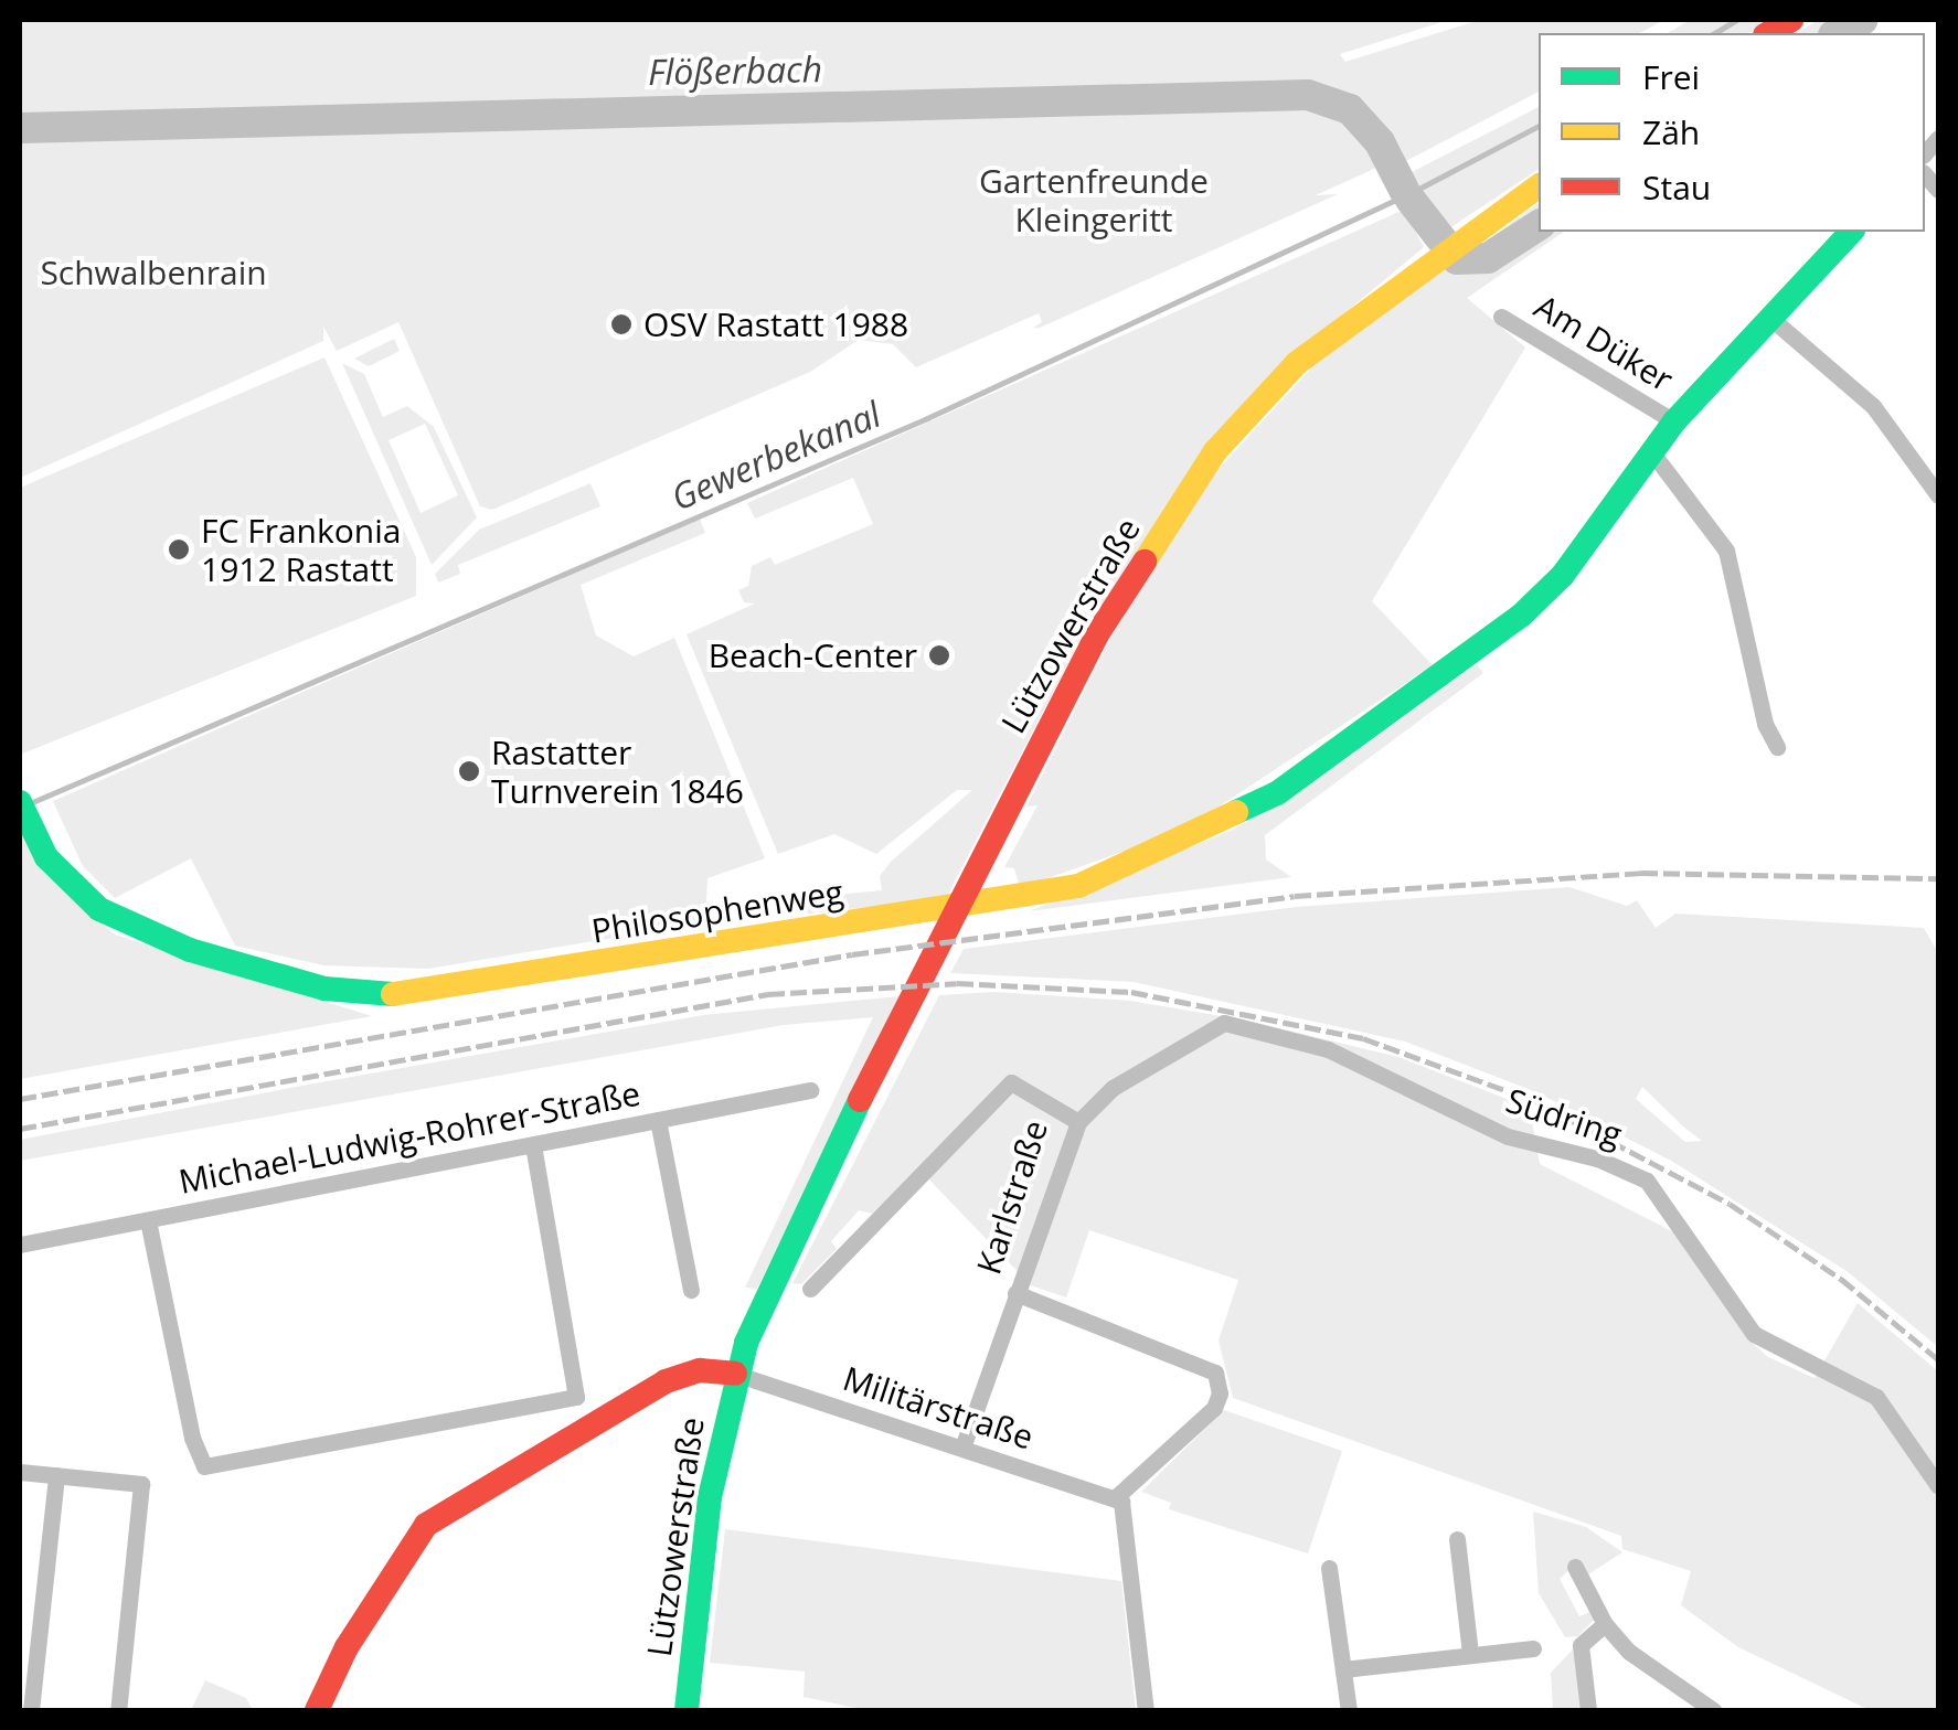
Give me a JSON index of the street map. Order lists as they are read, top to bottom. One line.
{"streets":{"street":["Am Düker","Lützowerstraße","Philosophenweg","Südring","Michael-Ludwig-Rohrer-Straße","Karlstraße","Militärstraße"]},"crossings":[["Am Düker","Philosophenweg"],["Lützowerstraße","Militärstraße"],["Südring","Karlstraße"],["Karlstraße","Militärstraße"]],"water":["Flößerbach","Gewerbekanal"],"parks":["Gartenfreunde Kleingeritt","Schwalbenrain"],"places":["OSV Rastatt 1988","FC Frankonia 1912 Rastatt","Beach-Center","Rastatter Turnverein 1846"],"legend":["Frei","Zäh","Stau"]}
